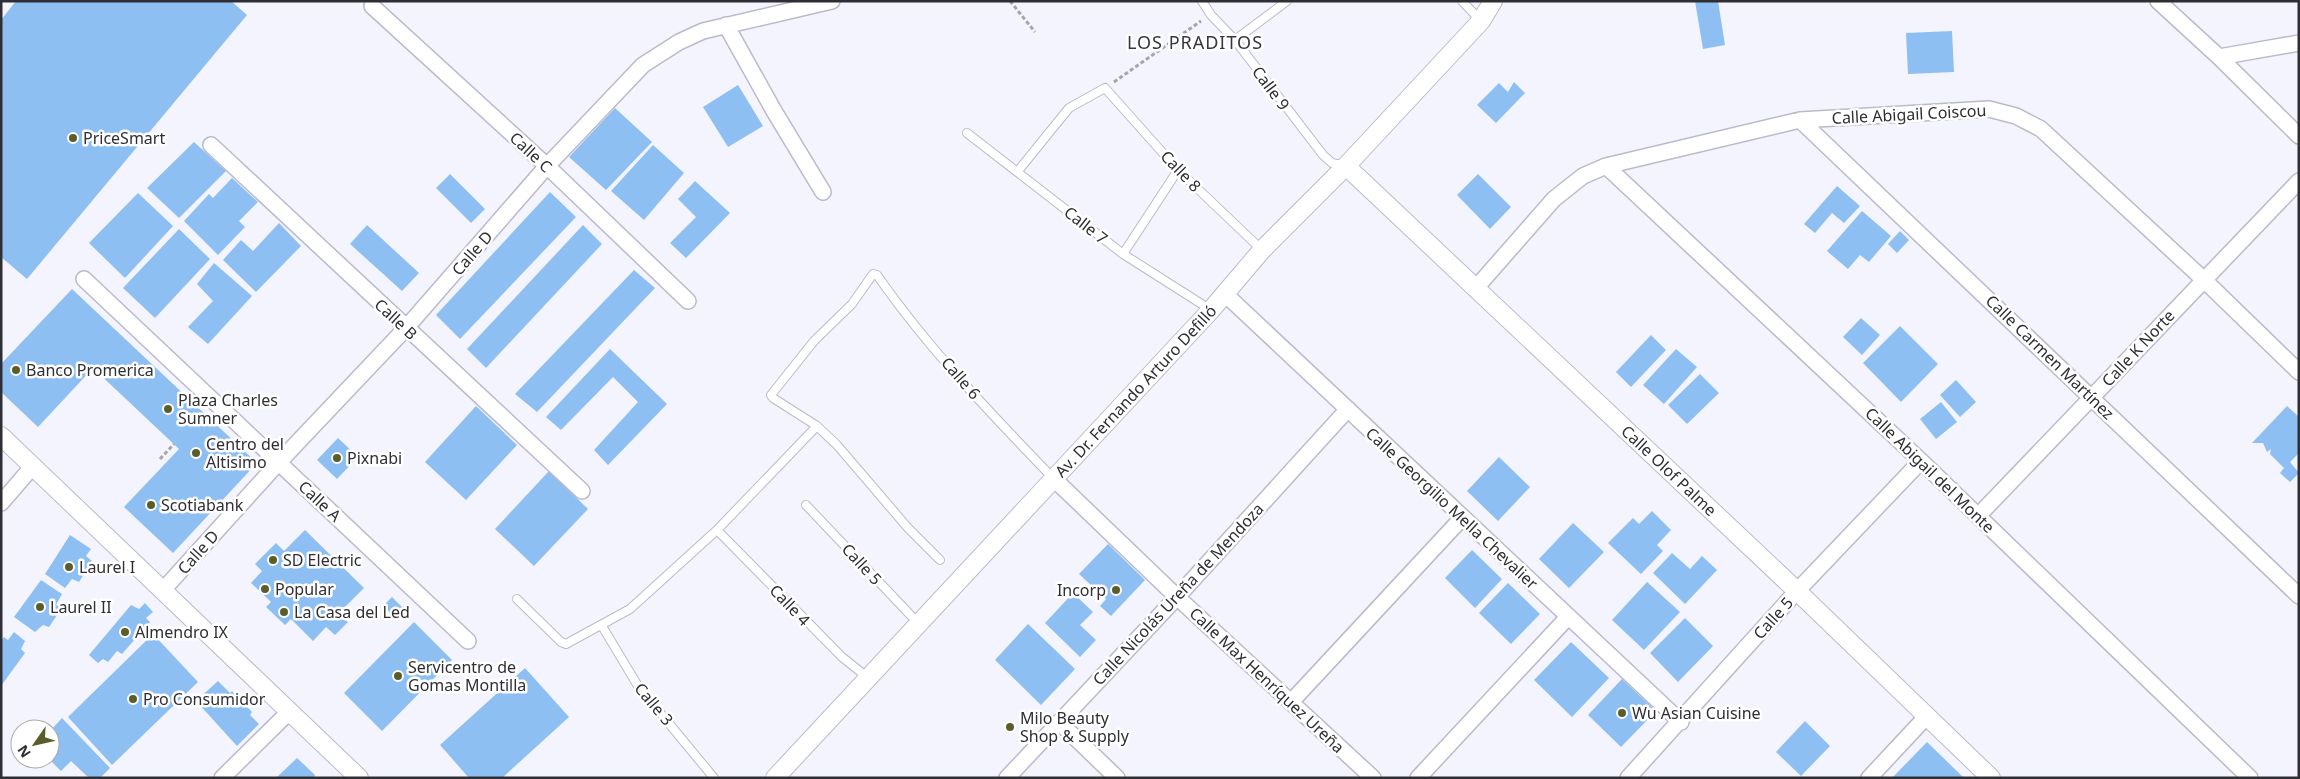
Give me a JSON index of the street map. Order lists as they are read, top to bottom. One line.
{"streets":{"street":["Calle Abigail Coiscou","Calle C","Calle D","Calle B","Calle K Norte","Calle Carmen Martínez","Av. Dr. Fernando Arturo Defilló","Calle Abigail del Monte","Calle Olof Palme","Calle A","Calle Georgilio Mella Chevalier","Calle 5","Calle Nicolás Ureña de Mendoza","Calle Max Henríquez Ureña"],"lane":["Calle 9","Calle 8","Calle 7","Calle 6","Calle 4","Calle 3"]},"crossings":[["Calle 9","Av. Dr. Fernando Arturo Defilló"],["Calle 9","Calle Olof Palme"],["Calle Abigail Coiscou","Calle K Norte"],["Calle Abigail Coiscou","Calle Carmen Martínez"],["Calle Abigail Coiscou","Calle Abigail del Monte"],["Calle Abigail Coiscou","Calle Olof Palme"],["Calle C","Calle D"],["Calle 8","Av. Dr. Fernando Arturo Defilló"],["Calle 7","Av. Dr. Fernando Arturo Defilló"],["Calle D","Calle B"],["Calle D","Calle A"],["Calle K Norte","Calle Carmen Martínez"],["Calle K Norte","Calle Abigail del Monte"],["Calle 6","Av. Dr. Fernando Arturo Defilló"],["Calle 6","Calle Max Henríquez Ureña"],["Av. Dr. Fernando Arturo Defilló","Calle Olof Palme"],["Av. Dr. Fernando Arturo Defilló","Calle Georgilio Mella Chevalier"],["Av. Dr. Fernando Arturo Defilló","Calle 5"],["Av. Dr. Fernando Arturo Defilló","Calle 4"],["Av. Dr. Fernando Arturo Defilló","Calle Max Henríquez Ureña"],["Calle Abigail del Monte","Calle 5"],["Calle Olof Palme","Calle 5"],["Calle Georgilio Mella Chevalier","Calle 5"],["Calle Georgilio Mella Chevalier","Calle Nicolás Ureña de Mendoza"],["Calle Nicolás Ureña de Mendoza","Calle Max Henríquez Ureña"]],"districts":["LOS PRADITOS"],"places":["PriceSmart","Banco Promerica","Plaza Charles Sumner","Centro del Altisimo","Pixnabi","Scotiabank","SD Electric","Laurel I","Popular","Incorp","Laurel II","La Casa del Led","Almendro IX","Servicentro de Gomas Montilla","Pro Consumidor","Wu Asian Cuisine","Milo Beauty Shop & Supply"],"north":"bottom left"}
